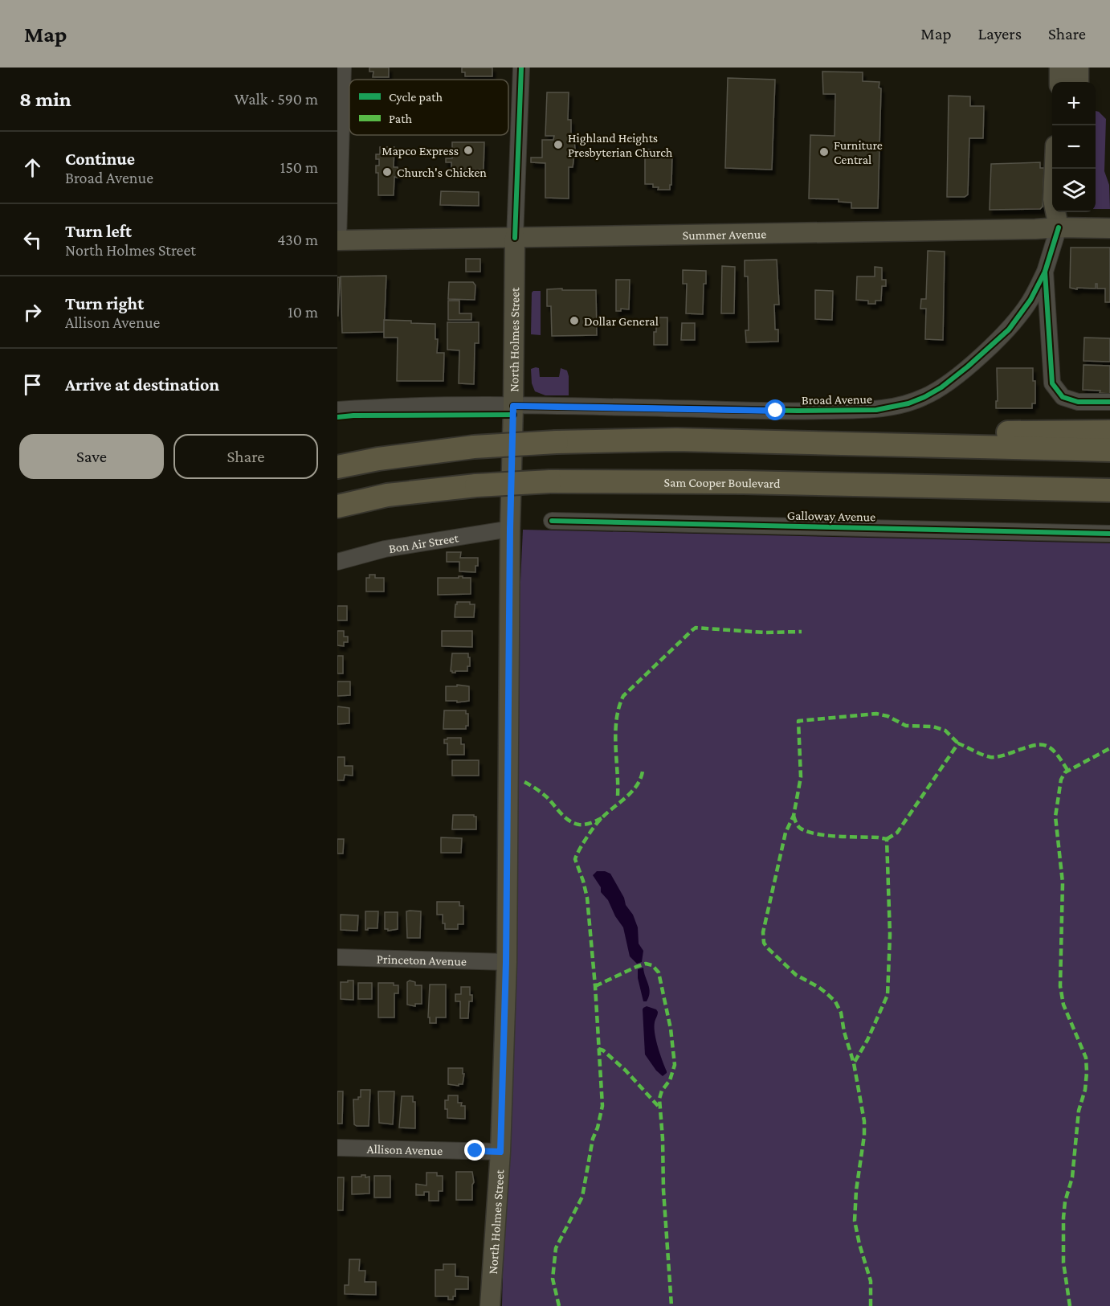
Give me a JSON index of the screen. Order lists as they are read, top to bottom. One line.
{"streets":{"highway":["Sam Cooper Boulevard"],"main road":["Summer Avenue","North Holmes Street"],"street":["Broad Avenue","Galloway Avenue","Bon Air Street","Princeton Avenue","Allison Avenue"]},"crossings":[["Summer Avenue","North Holmes Street"],["Summer Avenue","Broad Avenue"],["North Holmes Street","Broad Avenue"],["North Holmes Street","Bon Air Street"],["North Holmes Street","Princeton Avenue"],["North Holmes Street","Allison Avenue"]],"places":["Highland Heights Presbyterian Church","Mapco Express","Furniture Central","Church's Chicken","Dollar General"],"legend":["Cycle path","Path"],"page":{"header":"Map","nav":["Map","Layers","Share"],"heading":["8 min","Walk · 590 m"],"map_buttons":["+","−"],"list":[["Continue","Broad Avenue","150 m"],["Turn left","North Holmes Street","430 m"],["Turn right","Allison Avenue","10 m"],"Arrive at destination"],"buttons":["Save","Share"]}}
